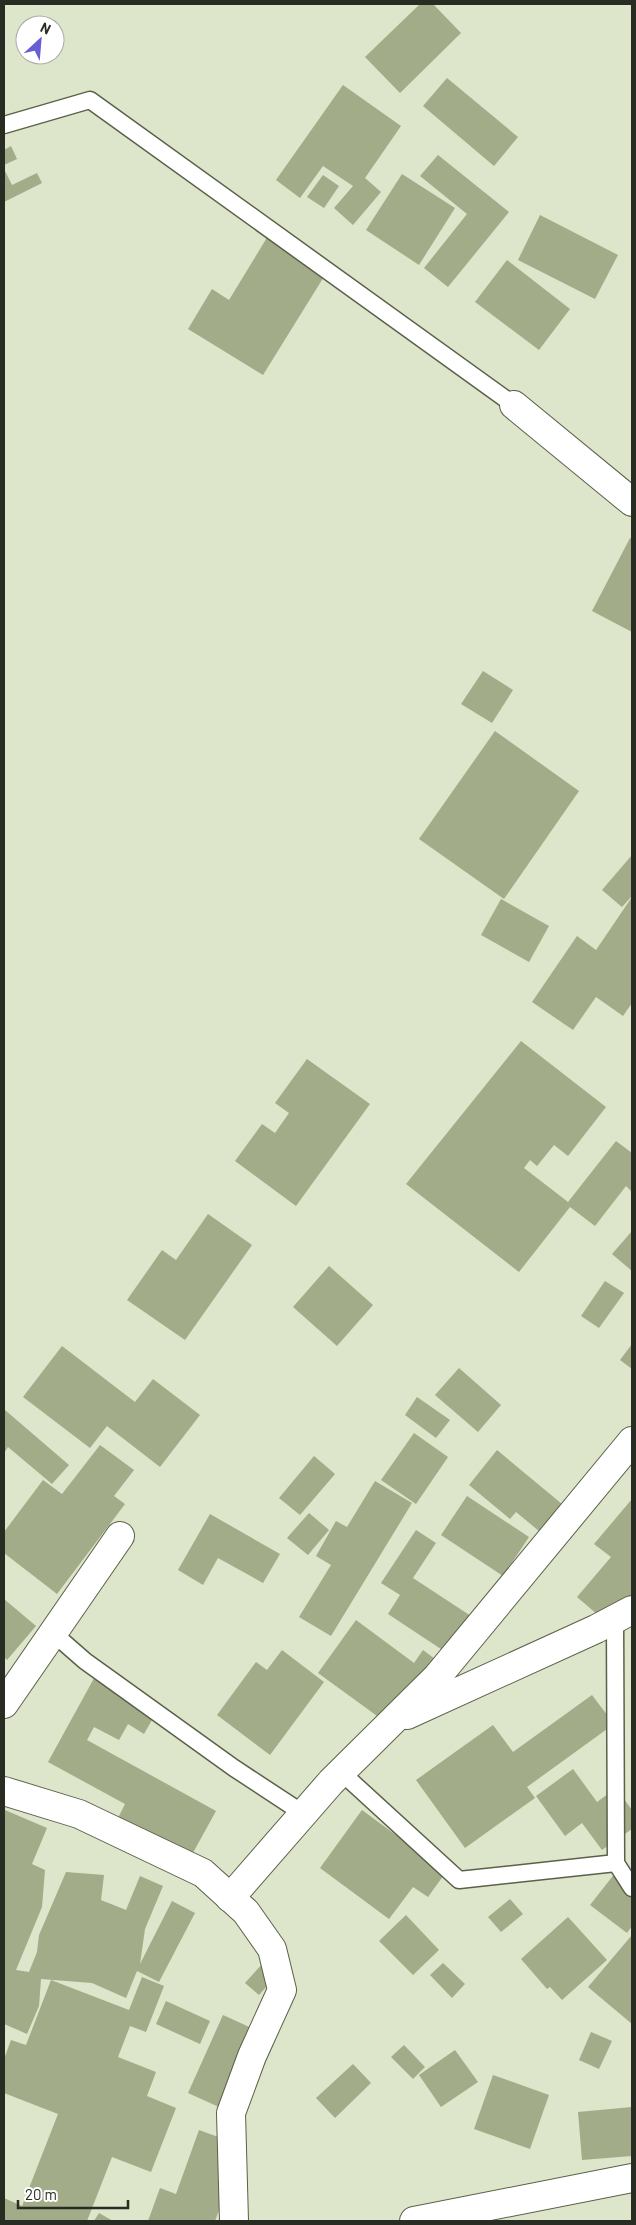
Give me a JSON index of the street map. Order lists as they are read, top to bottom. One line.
{"scale_bar":"20 m","north":"top right"}
